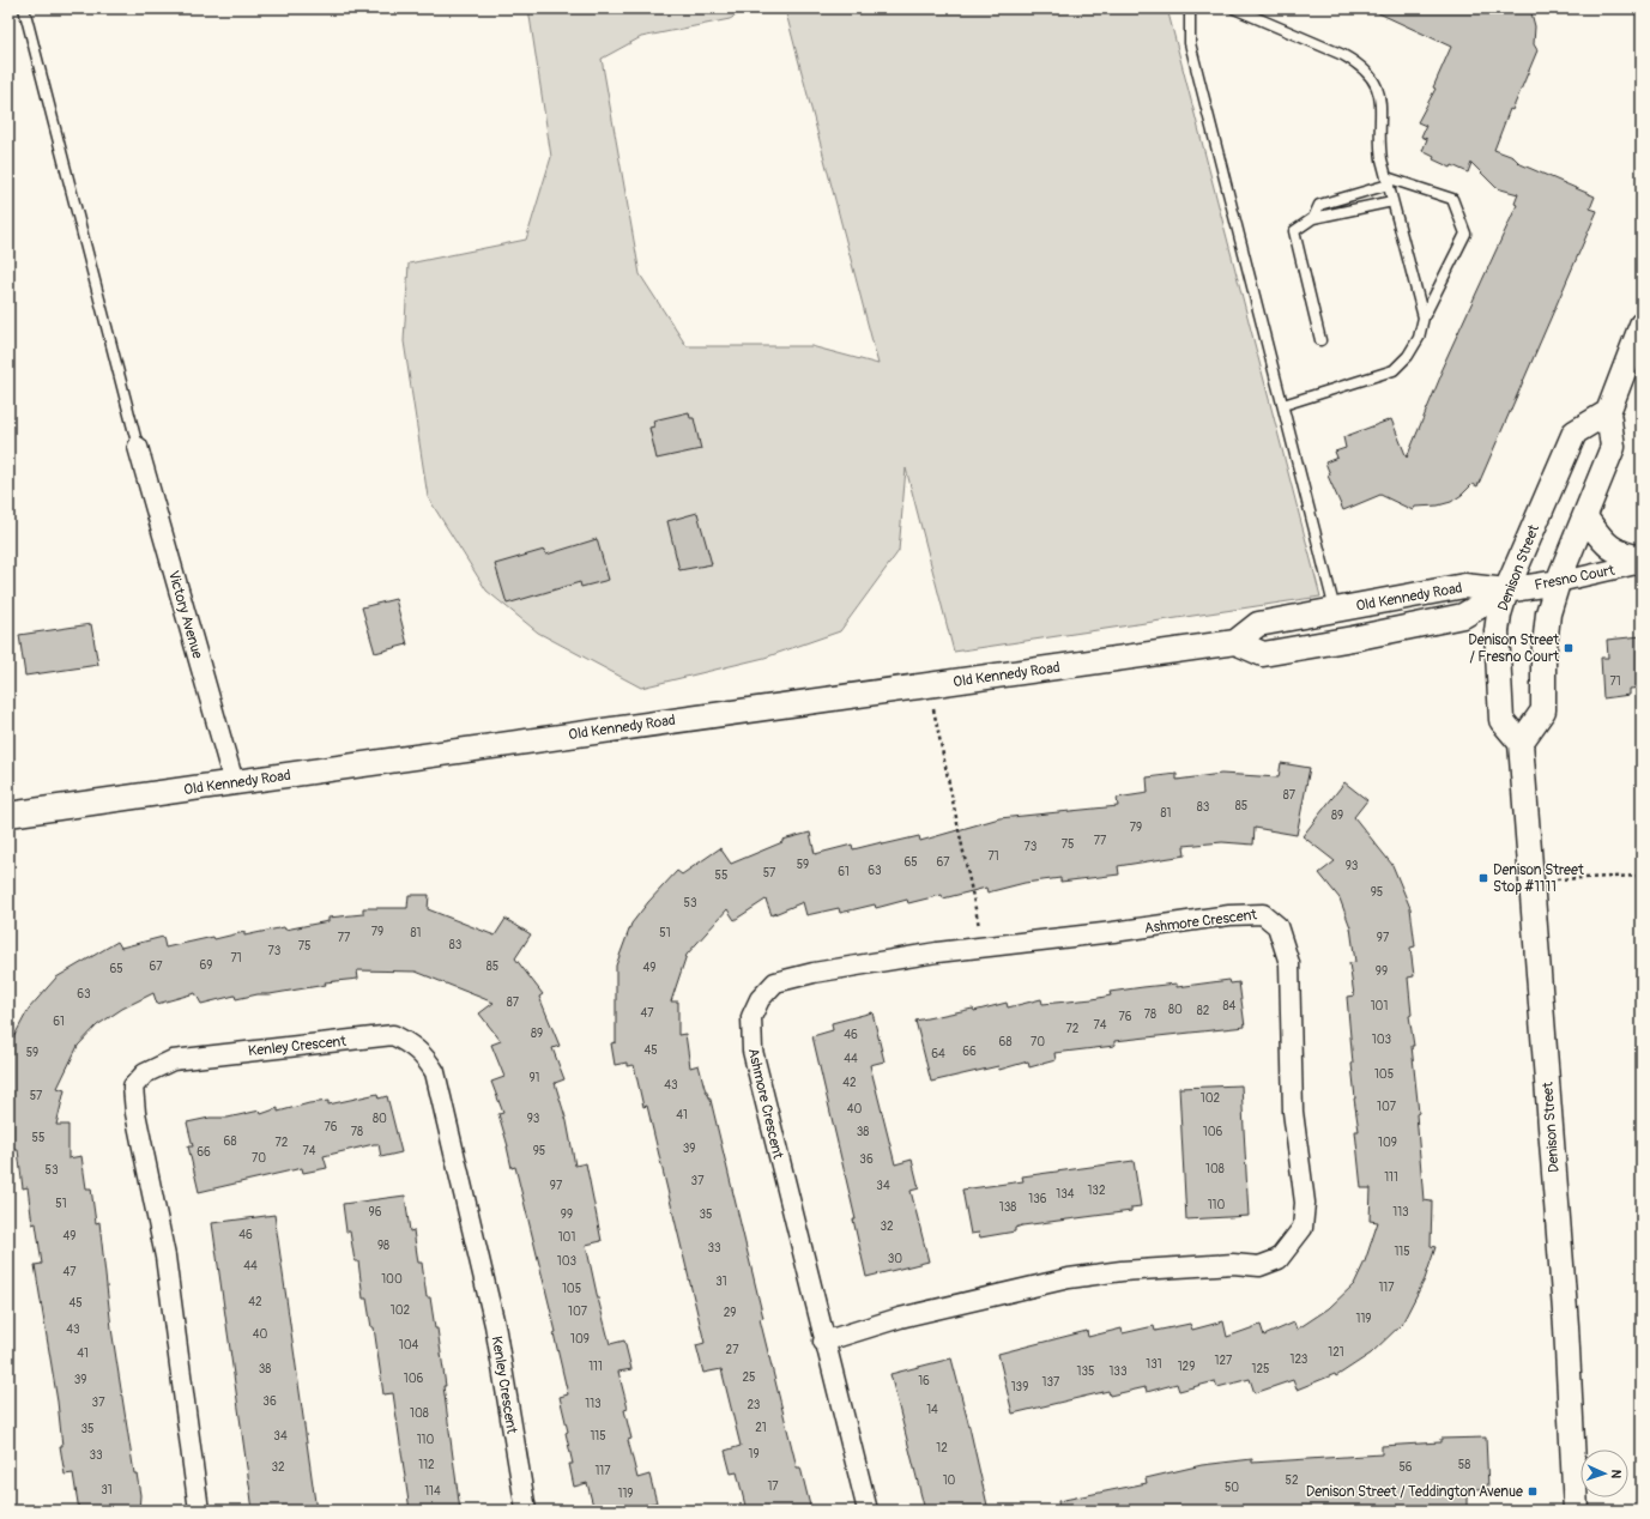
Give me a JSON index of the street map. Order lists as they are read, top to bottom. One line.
{"streets":{"street":["Denison Street","Fresno Court","Old Kennedy Road","Victory Avenue","Ashmore Crescent","Kenley Crescent"]},"crossings":[["Denison Street","Fresno Court"],["Denison Street","Old Kennedy Road"],["Fresno Court","Old Kennedy Road"],["Old Kennedy Road","Victory Avenue"]],"places":{"transit":["Denison Street / Fresno Court","Denison Street Stop #1111","Denison Street / Teddington Avenue"]},"house_numbers":["71","87","85","83","81","89","79","77","75","73","71","65","67","59","93","63","61","57","55","95","53","79","81","51","77","97","83","75","73","71","69","67","85","49","65","99","63","87","84","101","80","82","47","78","76","61","74","72","89","46","103","68","70","45","66","59","64","44","105","91","42","43","57","102","107","40","41","80","93","76","78","38","106","55","68","72","109","39","74","95","66","70","36","108","53","111","37","97","34","132","134","136","51","110","138","96","113","99","35","32","46","49","101","98","33","115","30","103","44","47","100","31","117","105","42","45","102","107","29","119","43","40","109","104","27","121","41","123","127","131","111","129","38","125","135","133","25","106","39","16","137","139","36","37","113","23","14","108","21","35","34","115","110","12","19","33","112","58","32","56","117","10","52","17","50","31","114","119"],"north":"right"}
